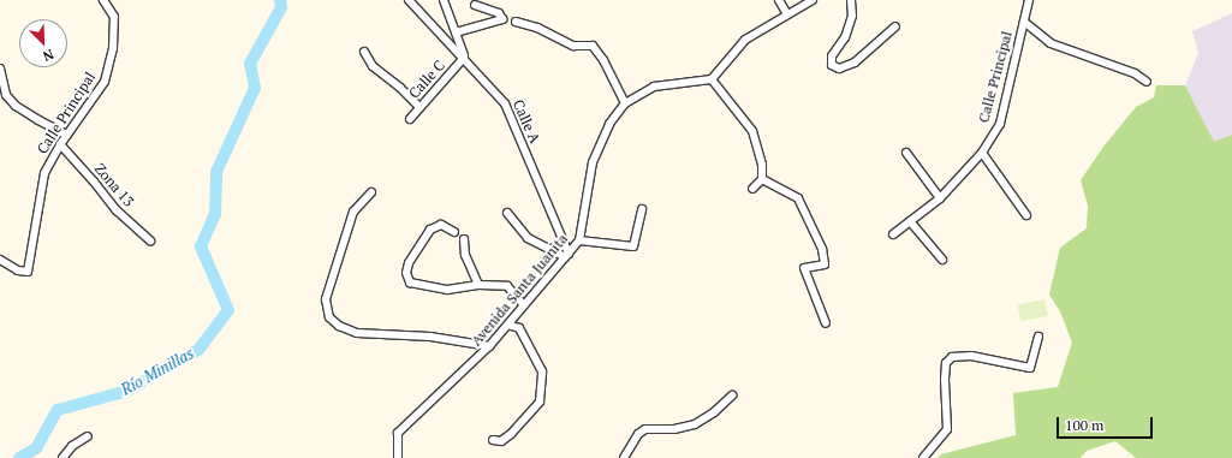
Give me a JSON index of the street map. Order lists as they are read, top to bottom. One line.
{"streets":{"street":["Calle Principal","Calle C","Calle A","Zona 13","Avenida Santa Juanita"]},"crossings":[["Calle Principal","Zona 13"],["Calle C","Calle A"],["Calle A","Avenida Santa Juanita"]],"water":["Río Minillas"],"scale_bar":"100 m","north":"bottom right"}
